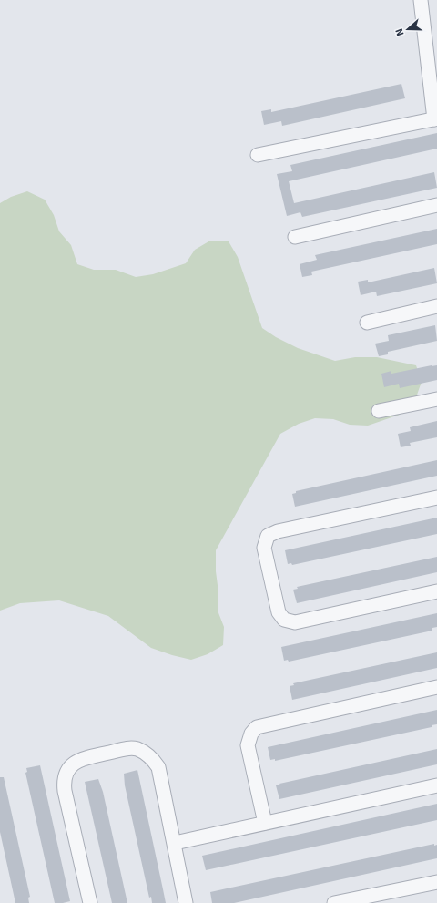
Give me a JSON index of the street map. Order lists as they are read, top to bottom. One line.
{"north":"left"}
